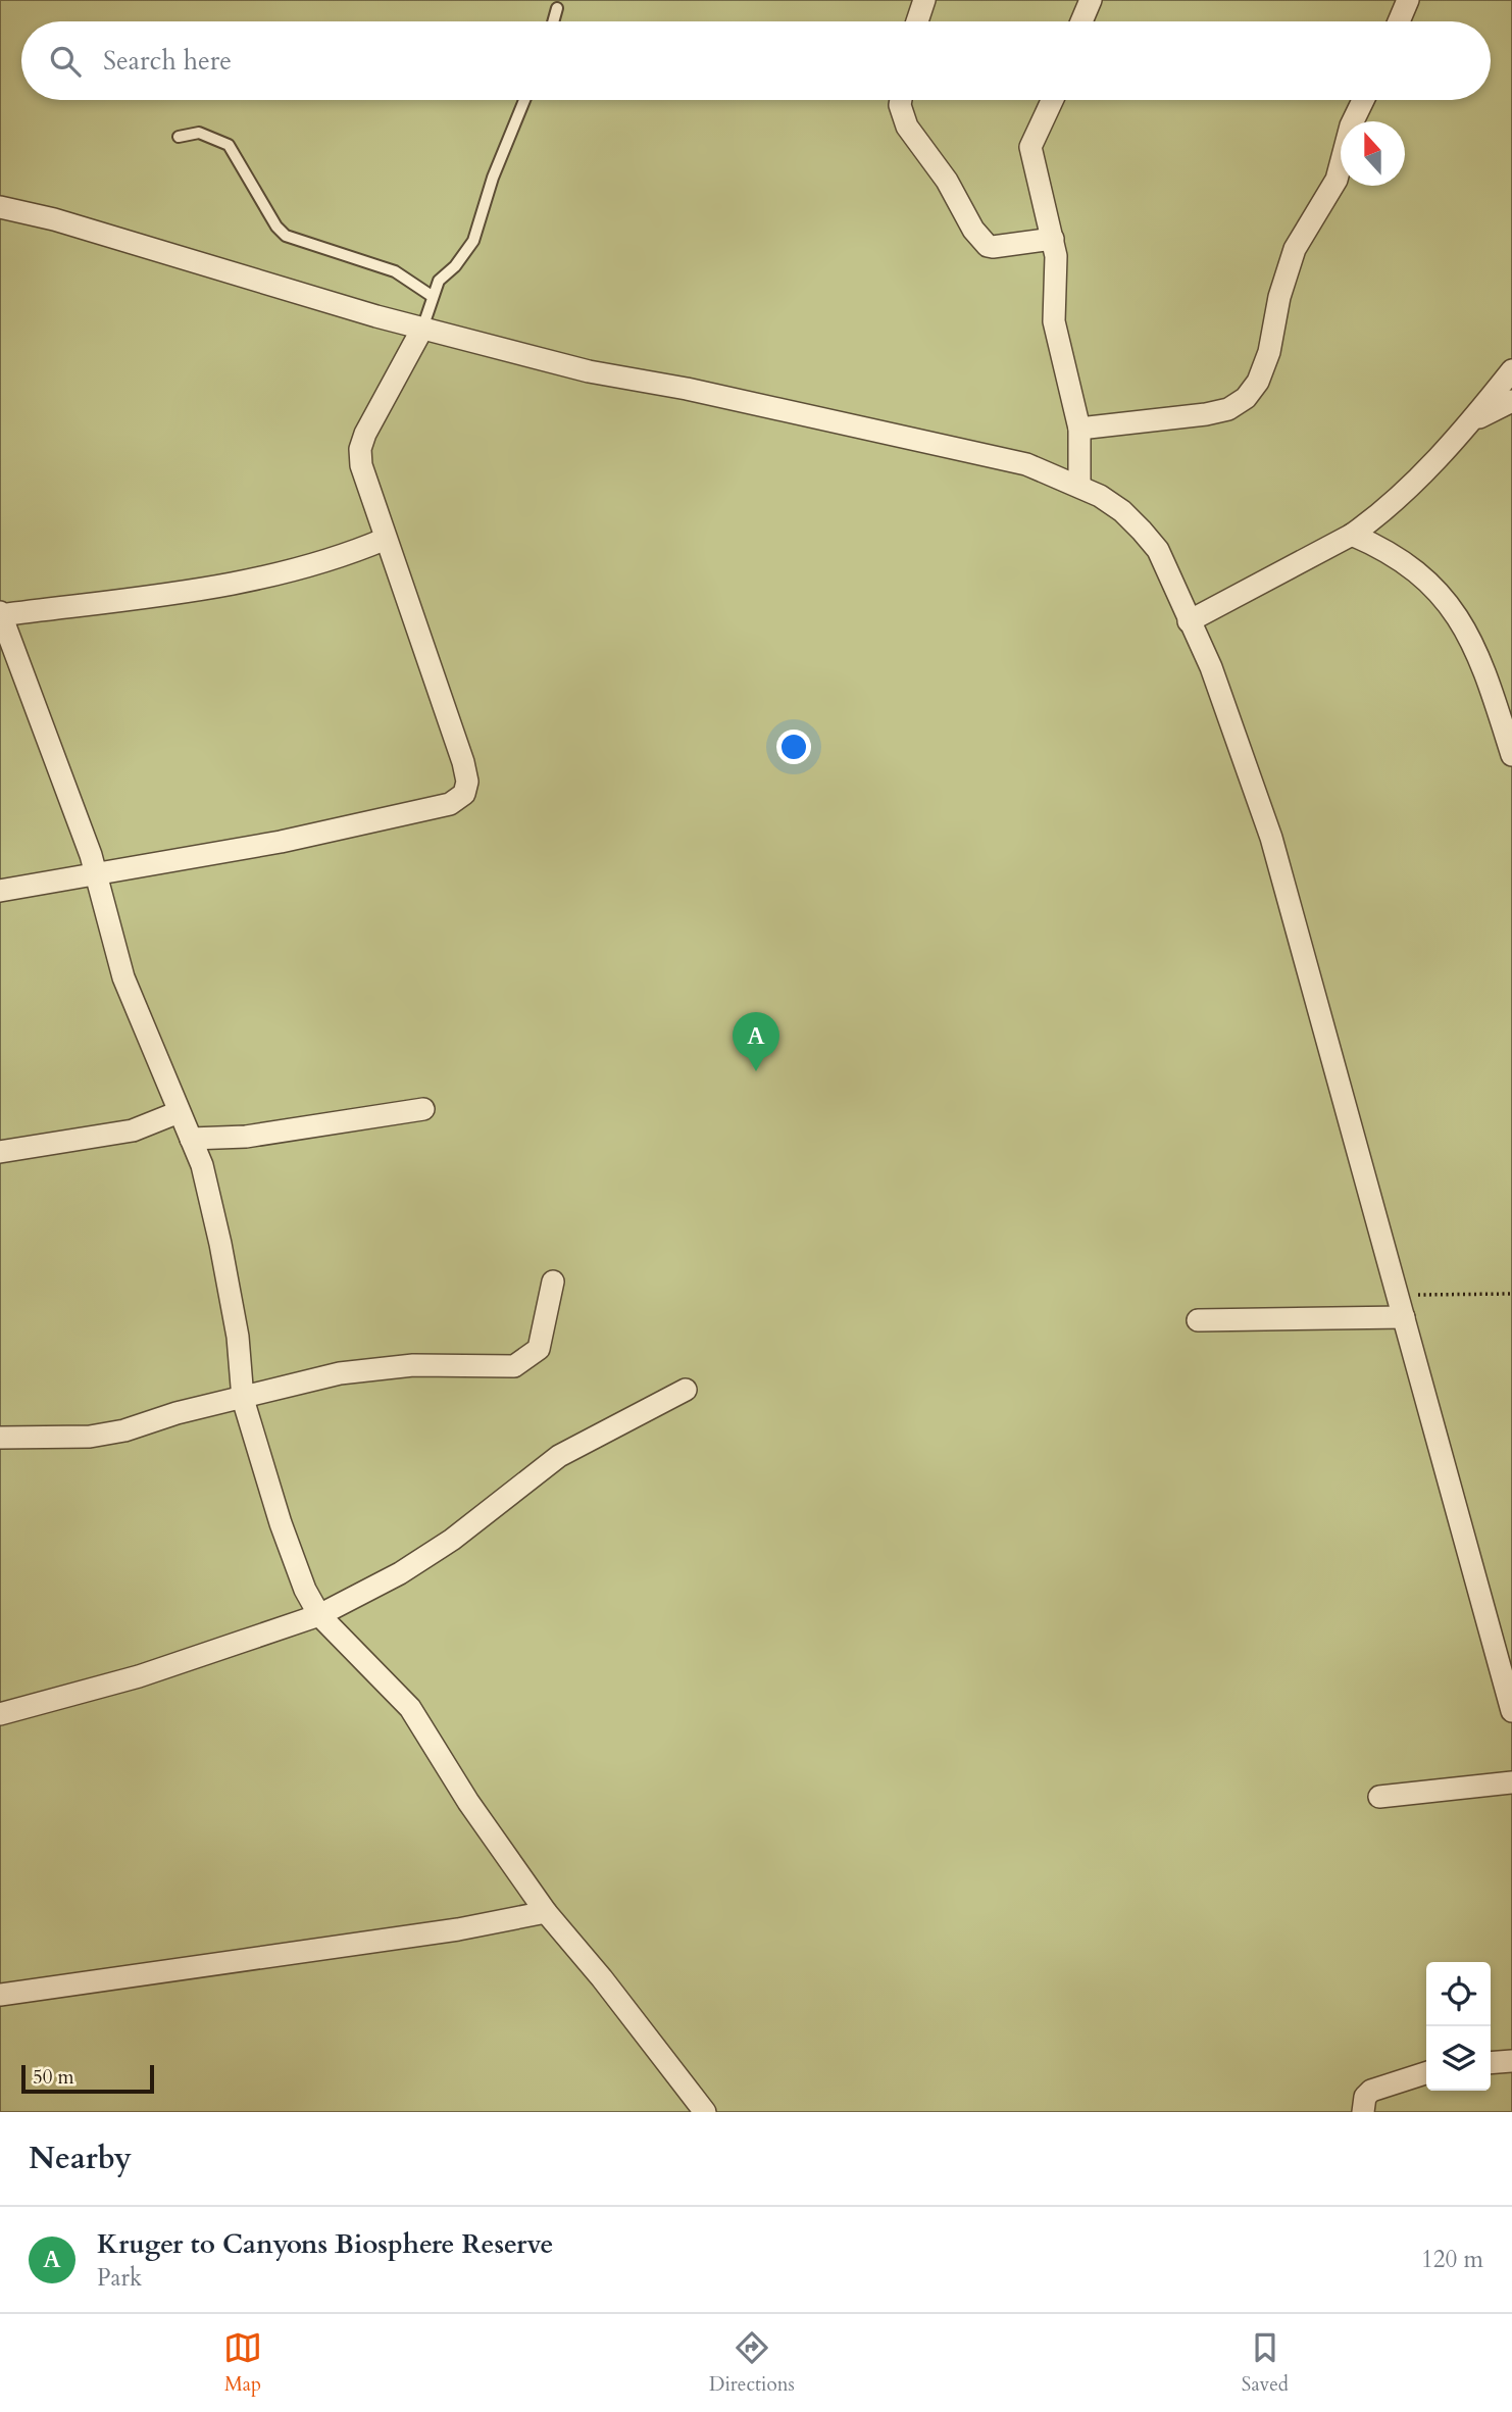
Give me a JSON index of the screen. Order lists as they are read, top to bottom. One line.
{"scale_bar":"50 m","north":"top","page":{"search":"Search here","pins":"A","scale":"50 m","heading":"Nearby","list":[{"mark":"A","name":"Kruger to Canyons Biosphere Reserve","note":"Park","value":"120 m"}],"nav":["Map","Directions","Saved"]}}
